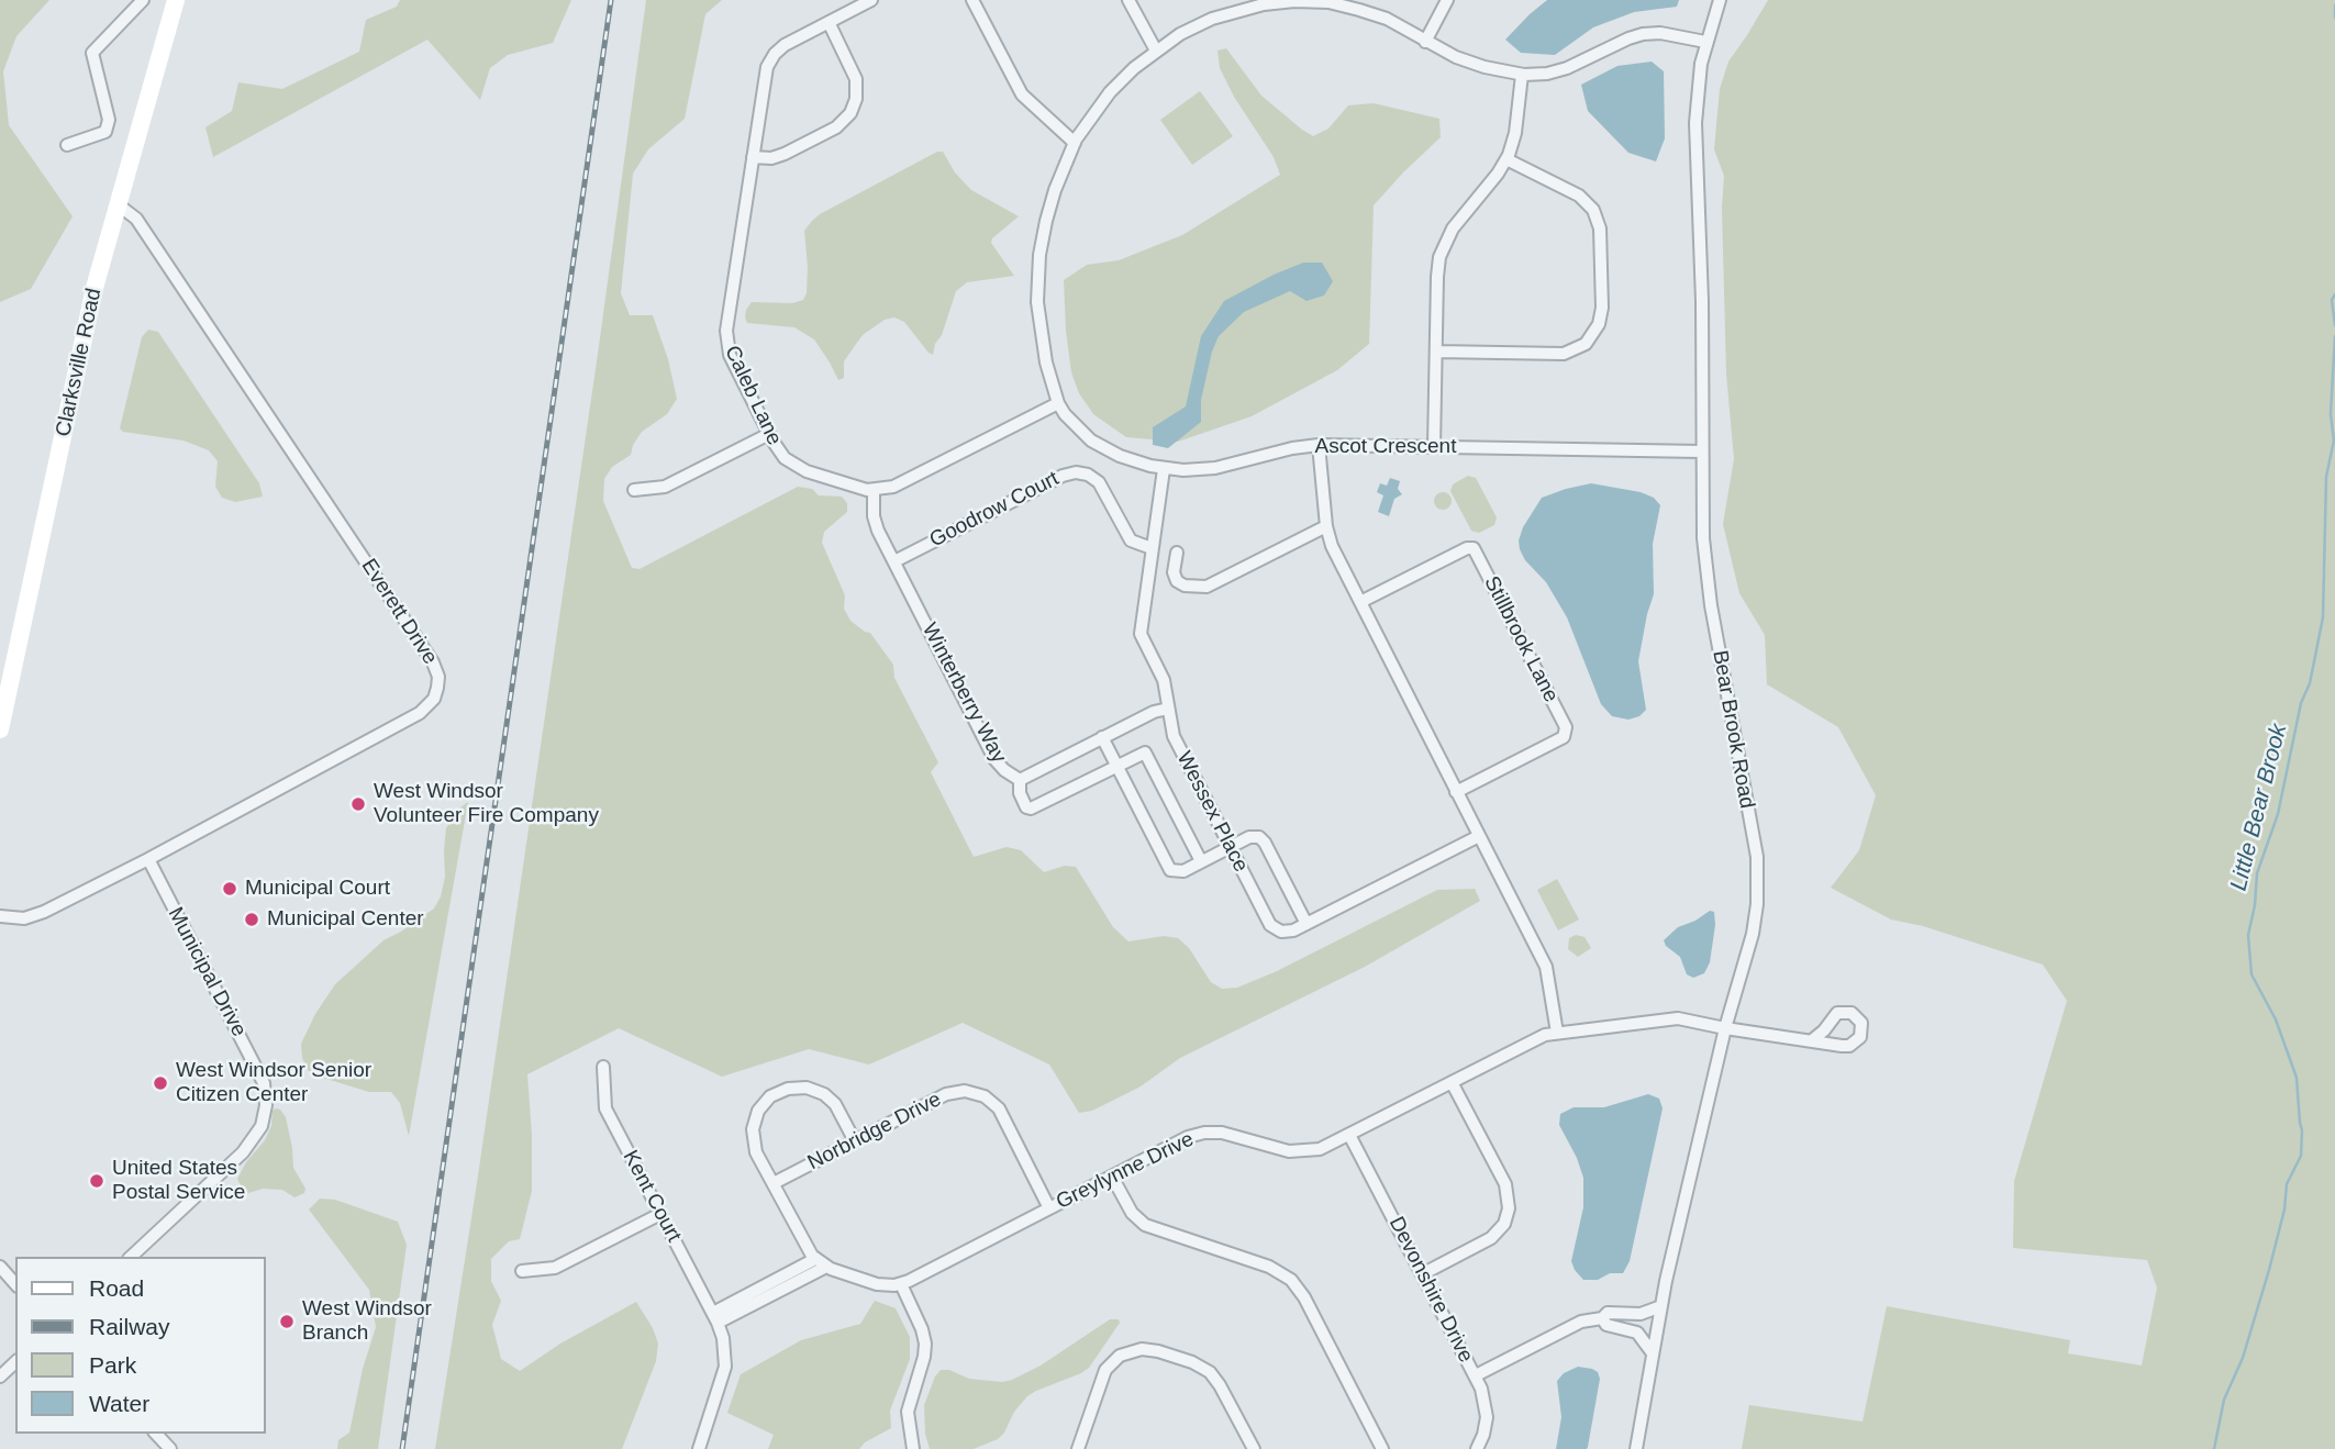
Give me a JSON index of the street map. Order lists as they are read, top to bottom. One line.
{"streets":{"street":["Clarksville Road","Caleb Lane","Ascot Crescent","Goodrow Court","Everett Drive","Stillbrook Lane","Winterberry Way","Bear Brook Road","Wessex Place","Municipal Drive","Norbridge Drive","Greylynne Drive","Kent Court","Devonshire Drive"]},"crossings":[["Clarksville Road","Everett Drive"],["Caleb Lane","Winterberry Way"],["Ascot Crescent","Bear Brook Road"],["Ascot Crescent","Wessex Place"],["Goodrow Court","Winterberry Way"],["Goodrow Court","Wessex Place"],["Everett Drive","Municipal Drive"],["Winterberry Way","Wessex Place"],["Bear Brook Road","Greylynne Drive"],["Norbridge Drive","Greylynne Drive"],["Greylynne Drive","Devonshire Drive"]],"water":["Little Bear Brook"],"places":["West Windsor Volunteer Fire Company","Municipal Court","Municipal Center","West Windsor Senior Citizen Center","United States Postal Service","West Windsor Branch"],"legend":["Road","Railway","Park","Water"]}
